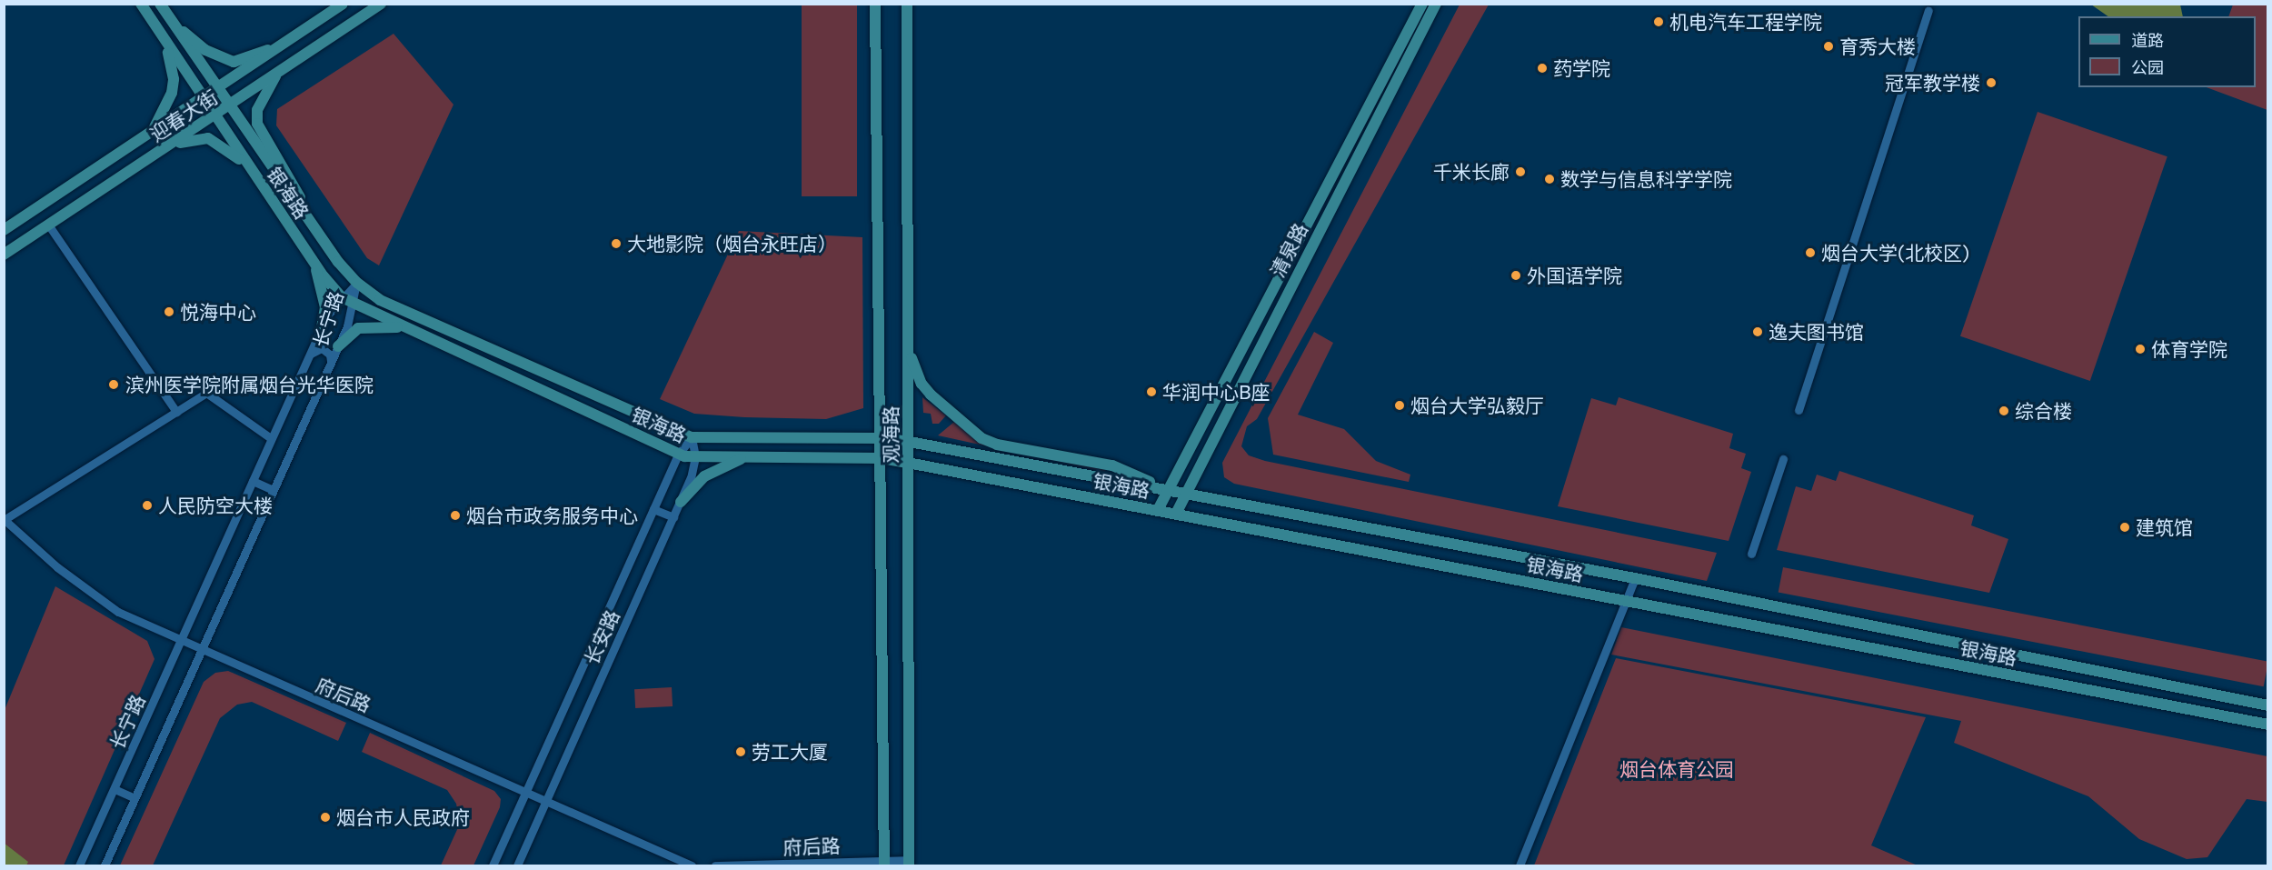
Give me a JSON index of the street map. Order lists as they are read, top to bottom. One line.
{"streets":{"main road":["迎春大街","银海路","清泉路","观海路"],"street":["长宁路","长安路","府后路"]},"crossings":[["迎春大街","银海路"],["银海路","清泉路"],["银海路","长宁路"],["银海路","观海路"],["银海路","长安路"],["长宁路","府后路"],["观海路","府后路"],["长安路","府后路"]],"parks":["烟台体育公园"],"places":["机电汽车工程学院","育秀大楼","药学院","冠军教学楼","千米长廊","数学与信息科学学院","大地影院（烟台永旺店）","烟台大学(北校区)","外国语学院","悦海中心","逸夫图书馆","体育学院","滨州医学院附属烟台光华医院","华润中心B座","烟台大学弘毅厅","综合楼","人民防空大楼","烟台市政务服务中心","建筑馆","劳工大厦","烟台市人民政府"],"legend":["道路","公园"]}
